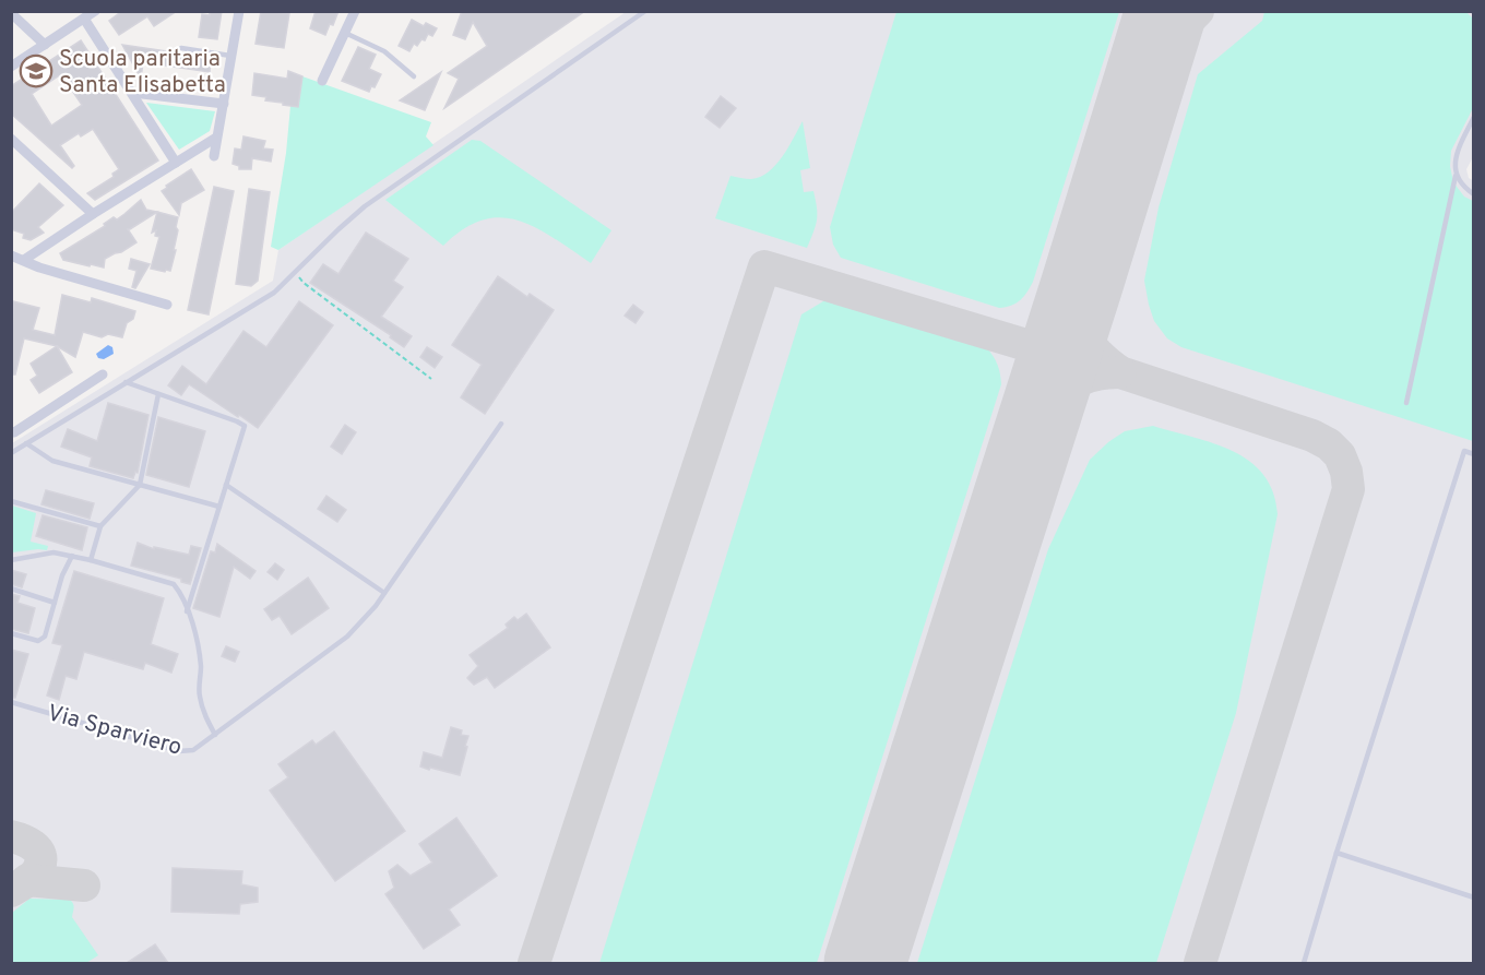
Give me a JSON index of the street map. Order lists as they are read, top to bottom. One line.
{"streets":{"lane":["Via Sparviero"]},"places":{"school or university":["Scuola paritaria Santa Elisabetta"]}}
